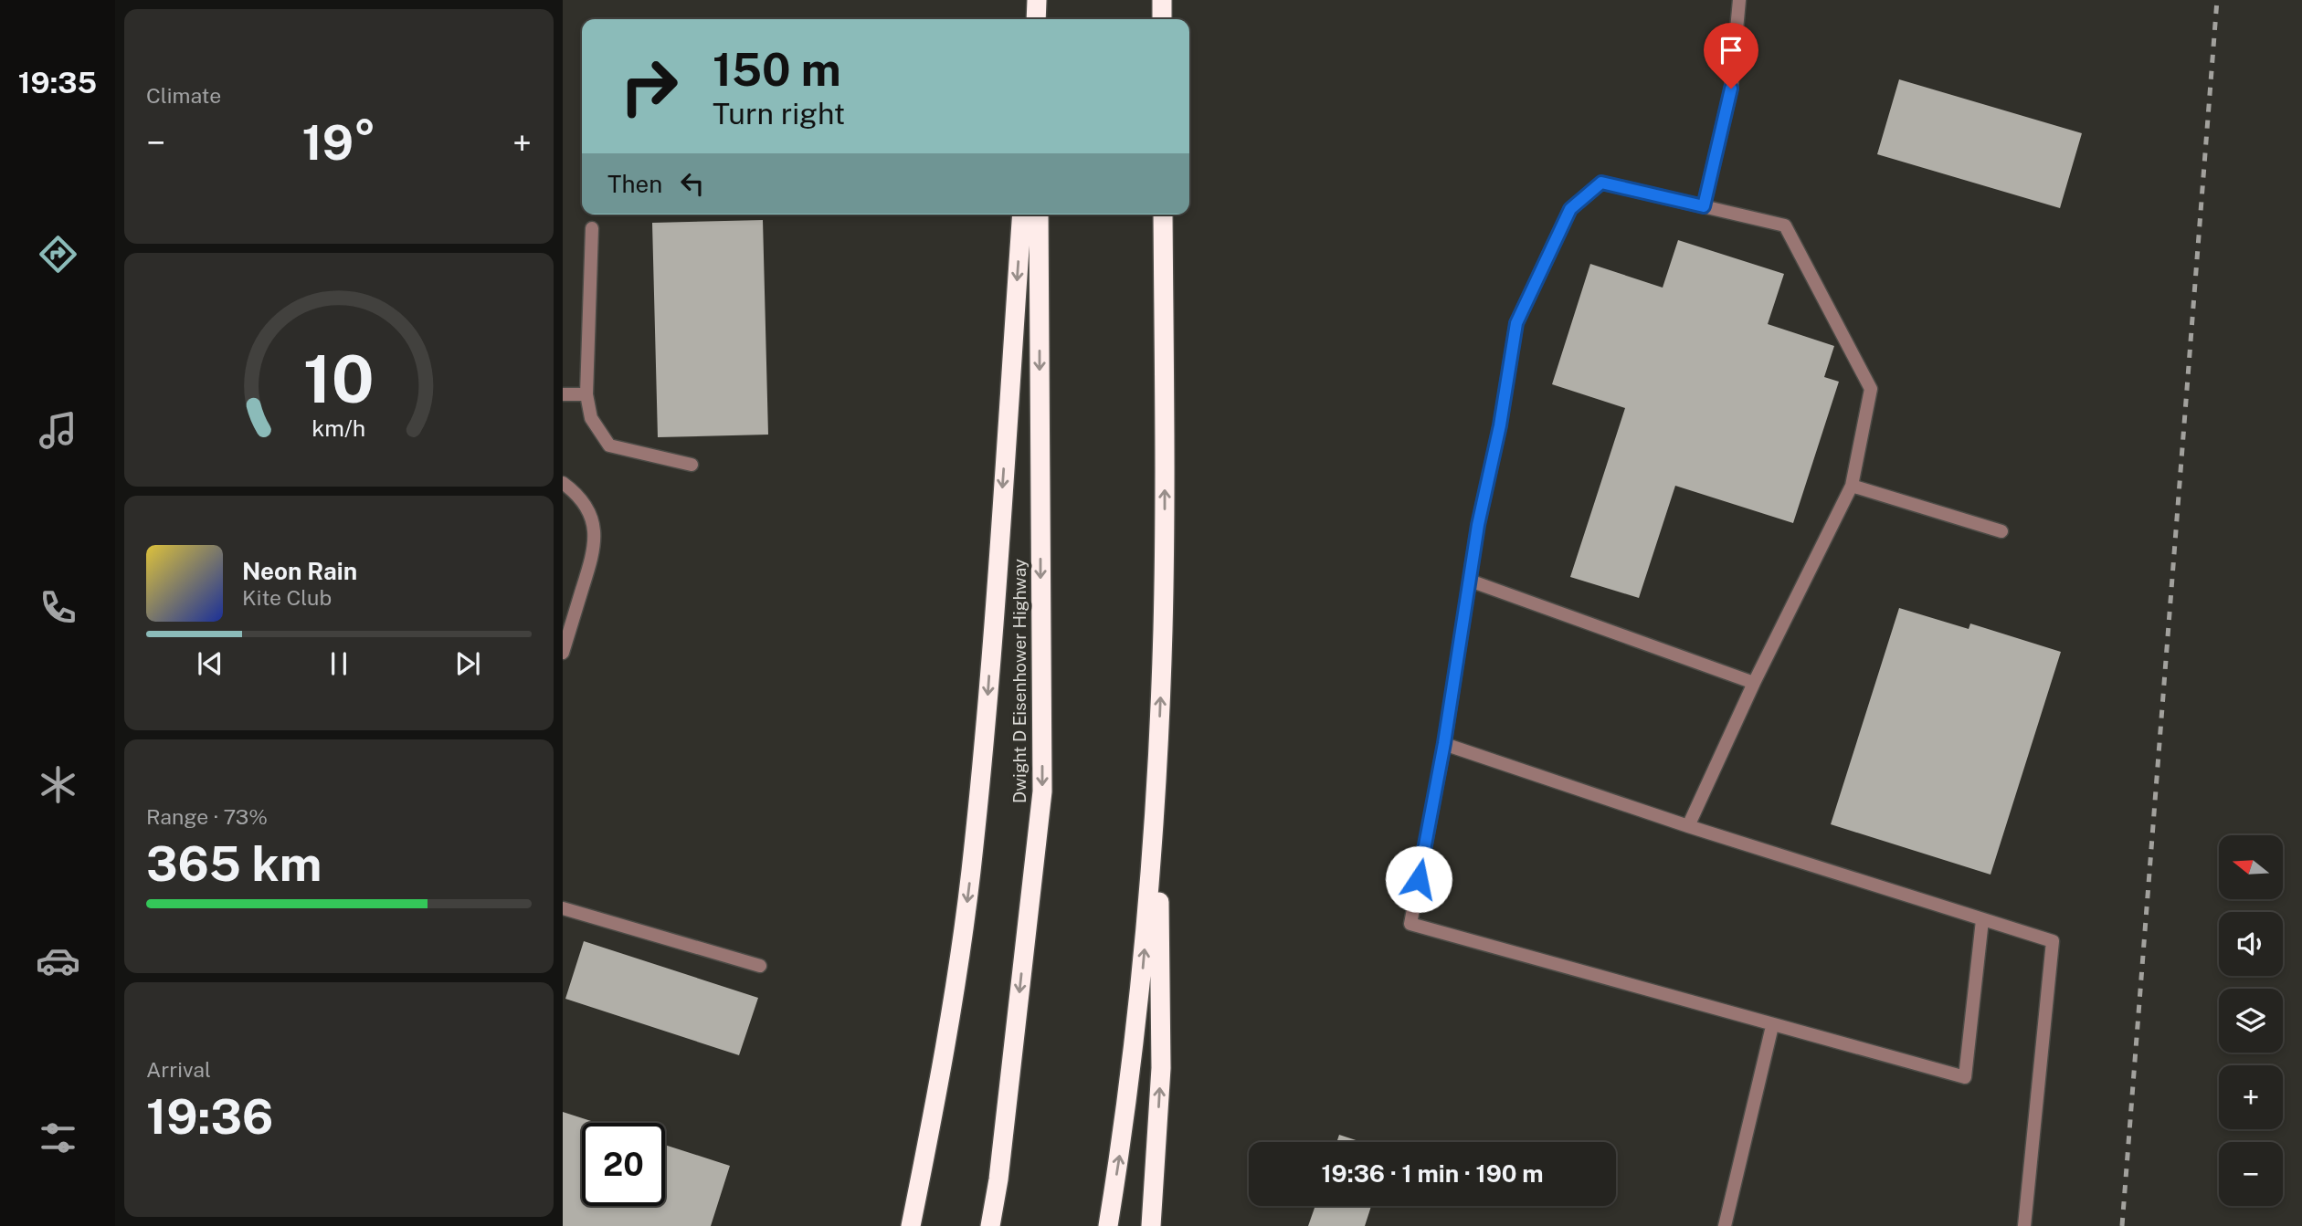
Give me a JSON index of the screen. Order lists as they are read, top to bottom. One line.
{"streets":{"highway":["Dwight D Eisenhower Highway"]},"north":"left","page":{"tabs":"19:35","tile":["Climate",["Range · 73%","365 km"],["Arrival","19:36"]],"turn":["150 m","Turn right"],"heat":["−","19°","+"],"then":"Then","song":["Neon Rain","Kite Club"],"map_buttons":["+","−"],"limit":"20","trip":"19:36 · 1 min · 190 m","gauge":["10","km/h"]}}
